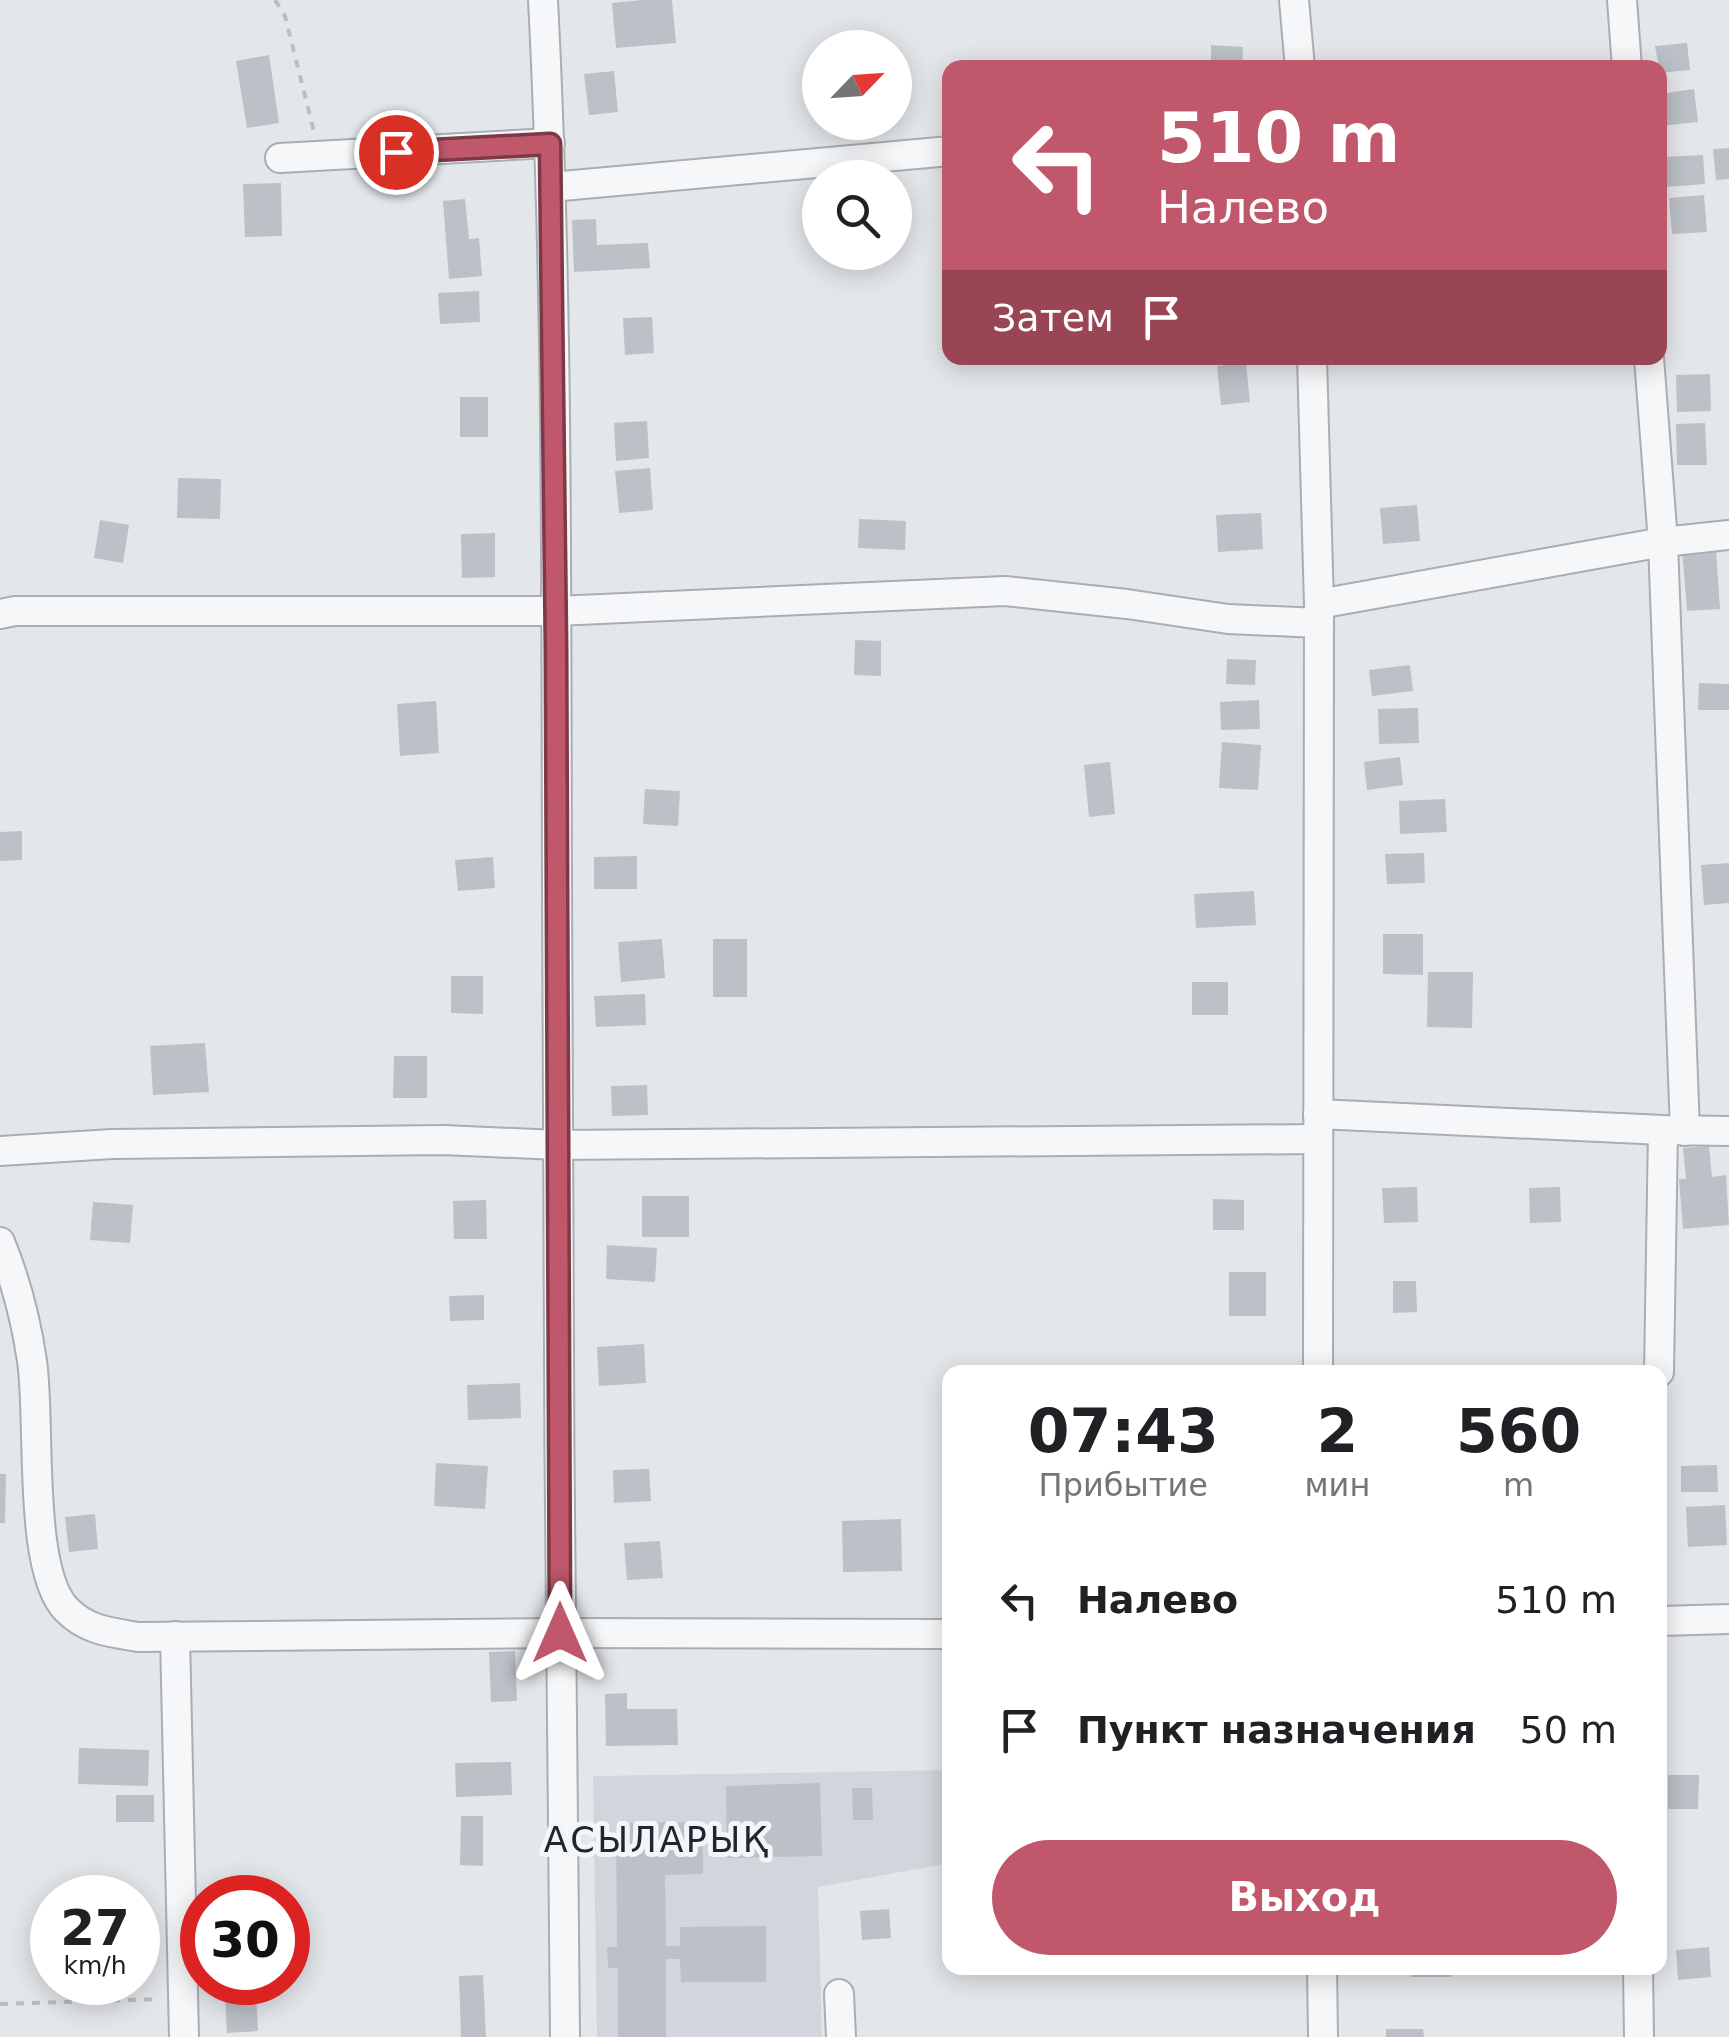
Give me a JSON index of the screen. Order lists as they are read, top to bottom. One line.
{"districts":["АСЫЛАРЫҚ"],"north":"top right","page":{"turn":["510 m","Налево"],"then":"Затем","eta":["07:43","Прибытие","2","мин","560","m"],"list":[{"name":"Налево","value":"510 m"},{"name":"Пункт назначения","value":"50 m"}],"buttons":"Выход","speed":"27 km/h","limit":"30"}}
